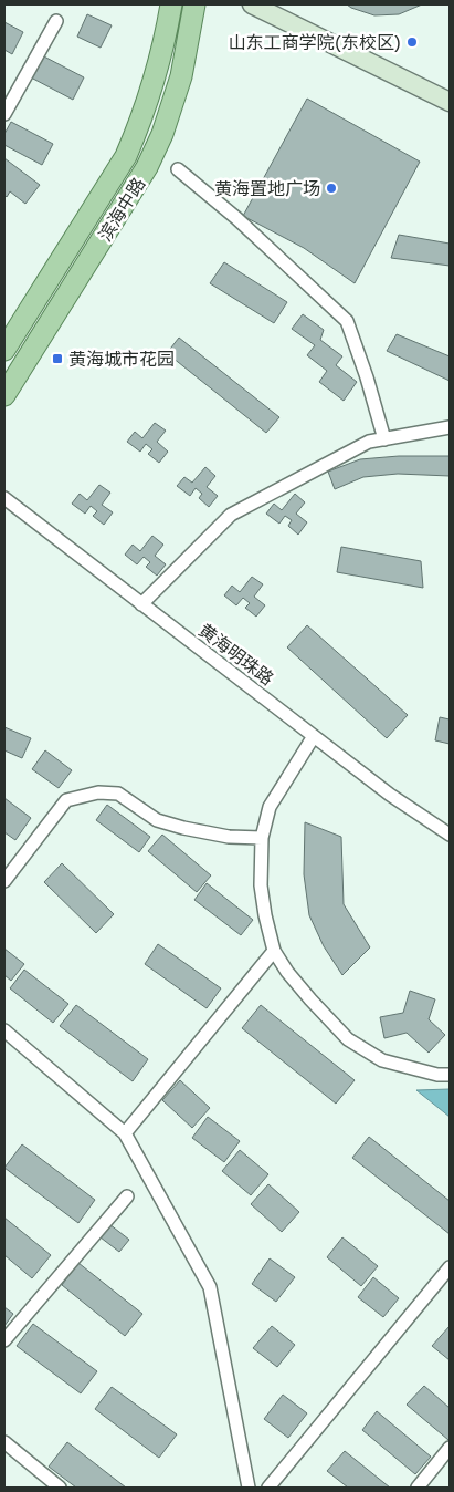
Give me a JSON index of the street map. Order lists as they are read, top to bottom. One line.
{"streets":{"main road":["滨海中路"],"street":["黄海明珠路"]},"places":{"other":["山东工商学院(东校区)","黄海置地广场"],"transit":["黄海城市花园"]}}
